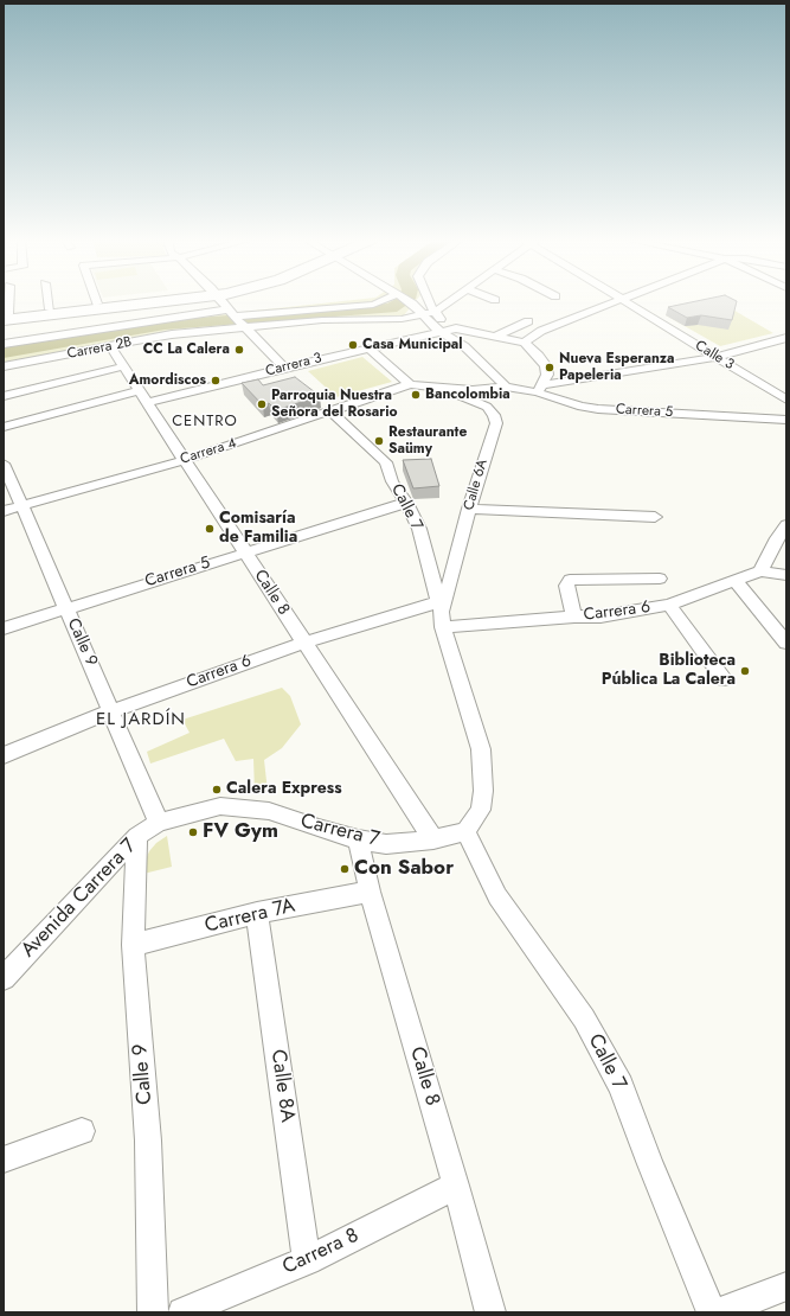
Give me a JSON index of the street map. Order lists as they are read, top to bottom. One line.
{"streets":{"street":["Carrera 2B","Calle 3","Carrera 3","Carrera 5","Carrera 4","Calle 6A","Calle 7","Calle 8","Carrera 6","Calle 9","Carrera 7","Avenida Carrera 7","Carrera 7A","Calle 8A","Carrera 8"]},"crossings":[["Carrera 2B","Calle 8"],["Calle 3","Carrera 5"],["Carrera 3","Calle 8"],["Carrera 5","Calle 6A"],["Carrera 5","Calle 7"],["Carrera 5","Calle 8"],["Carrera 5","Calle 9"],["Carrera 4","Calle 7"],["Carrera 4","Calle 8"],["Carrera 4","Calle 9"],["Calle 6A","Calle 7"],["Calle 6A","Carrera 6"],["Calle 7","Carrera 6"],["Calle 7","Carrera 7"],["Calle 8","Carrera 6"],["Calle 8","Carrera 7"],["Calle 8","Carrera 7A"],["Calle 8","Carrera 8"],["Carrera 6","Calle 9"],["Calle 9","Carrera 7"],["Calle 9","Avenida Carrera 7"],["Calle 9","Carrera 7A"],["Carrera 7","Avenida Carrera 7"],["Carrera 7A","Calle 8A"],["Calle 8A","Carrera 8"]],"districts":["CENTRO","EL JARDÍN"],"places":["Casa Municipal","CC La Calera","Nueva Esperanza Papeleria","Amordiscos","Bancolombia","Parroquia Nuestra Señora del Rosario","Restaurante Saümy","Comisaría de Familia","Biblioteca Pública La Calera","Calera Express","FV Gym","Con Sabor"]}
